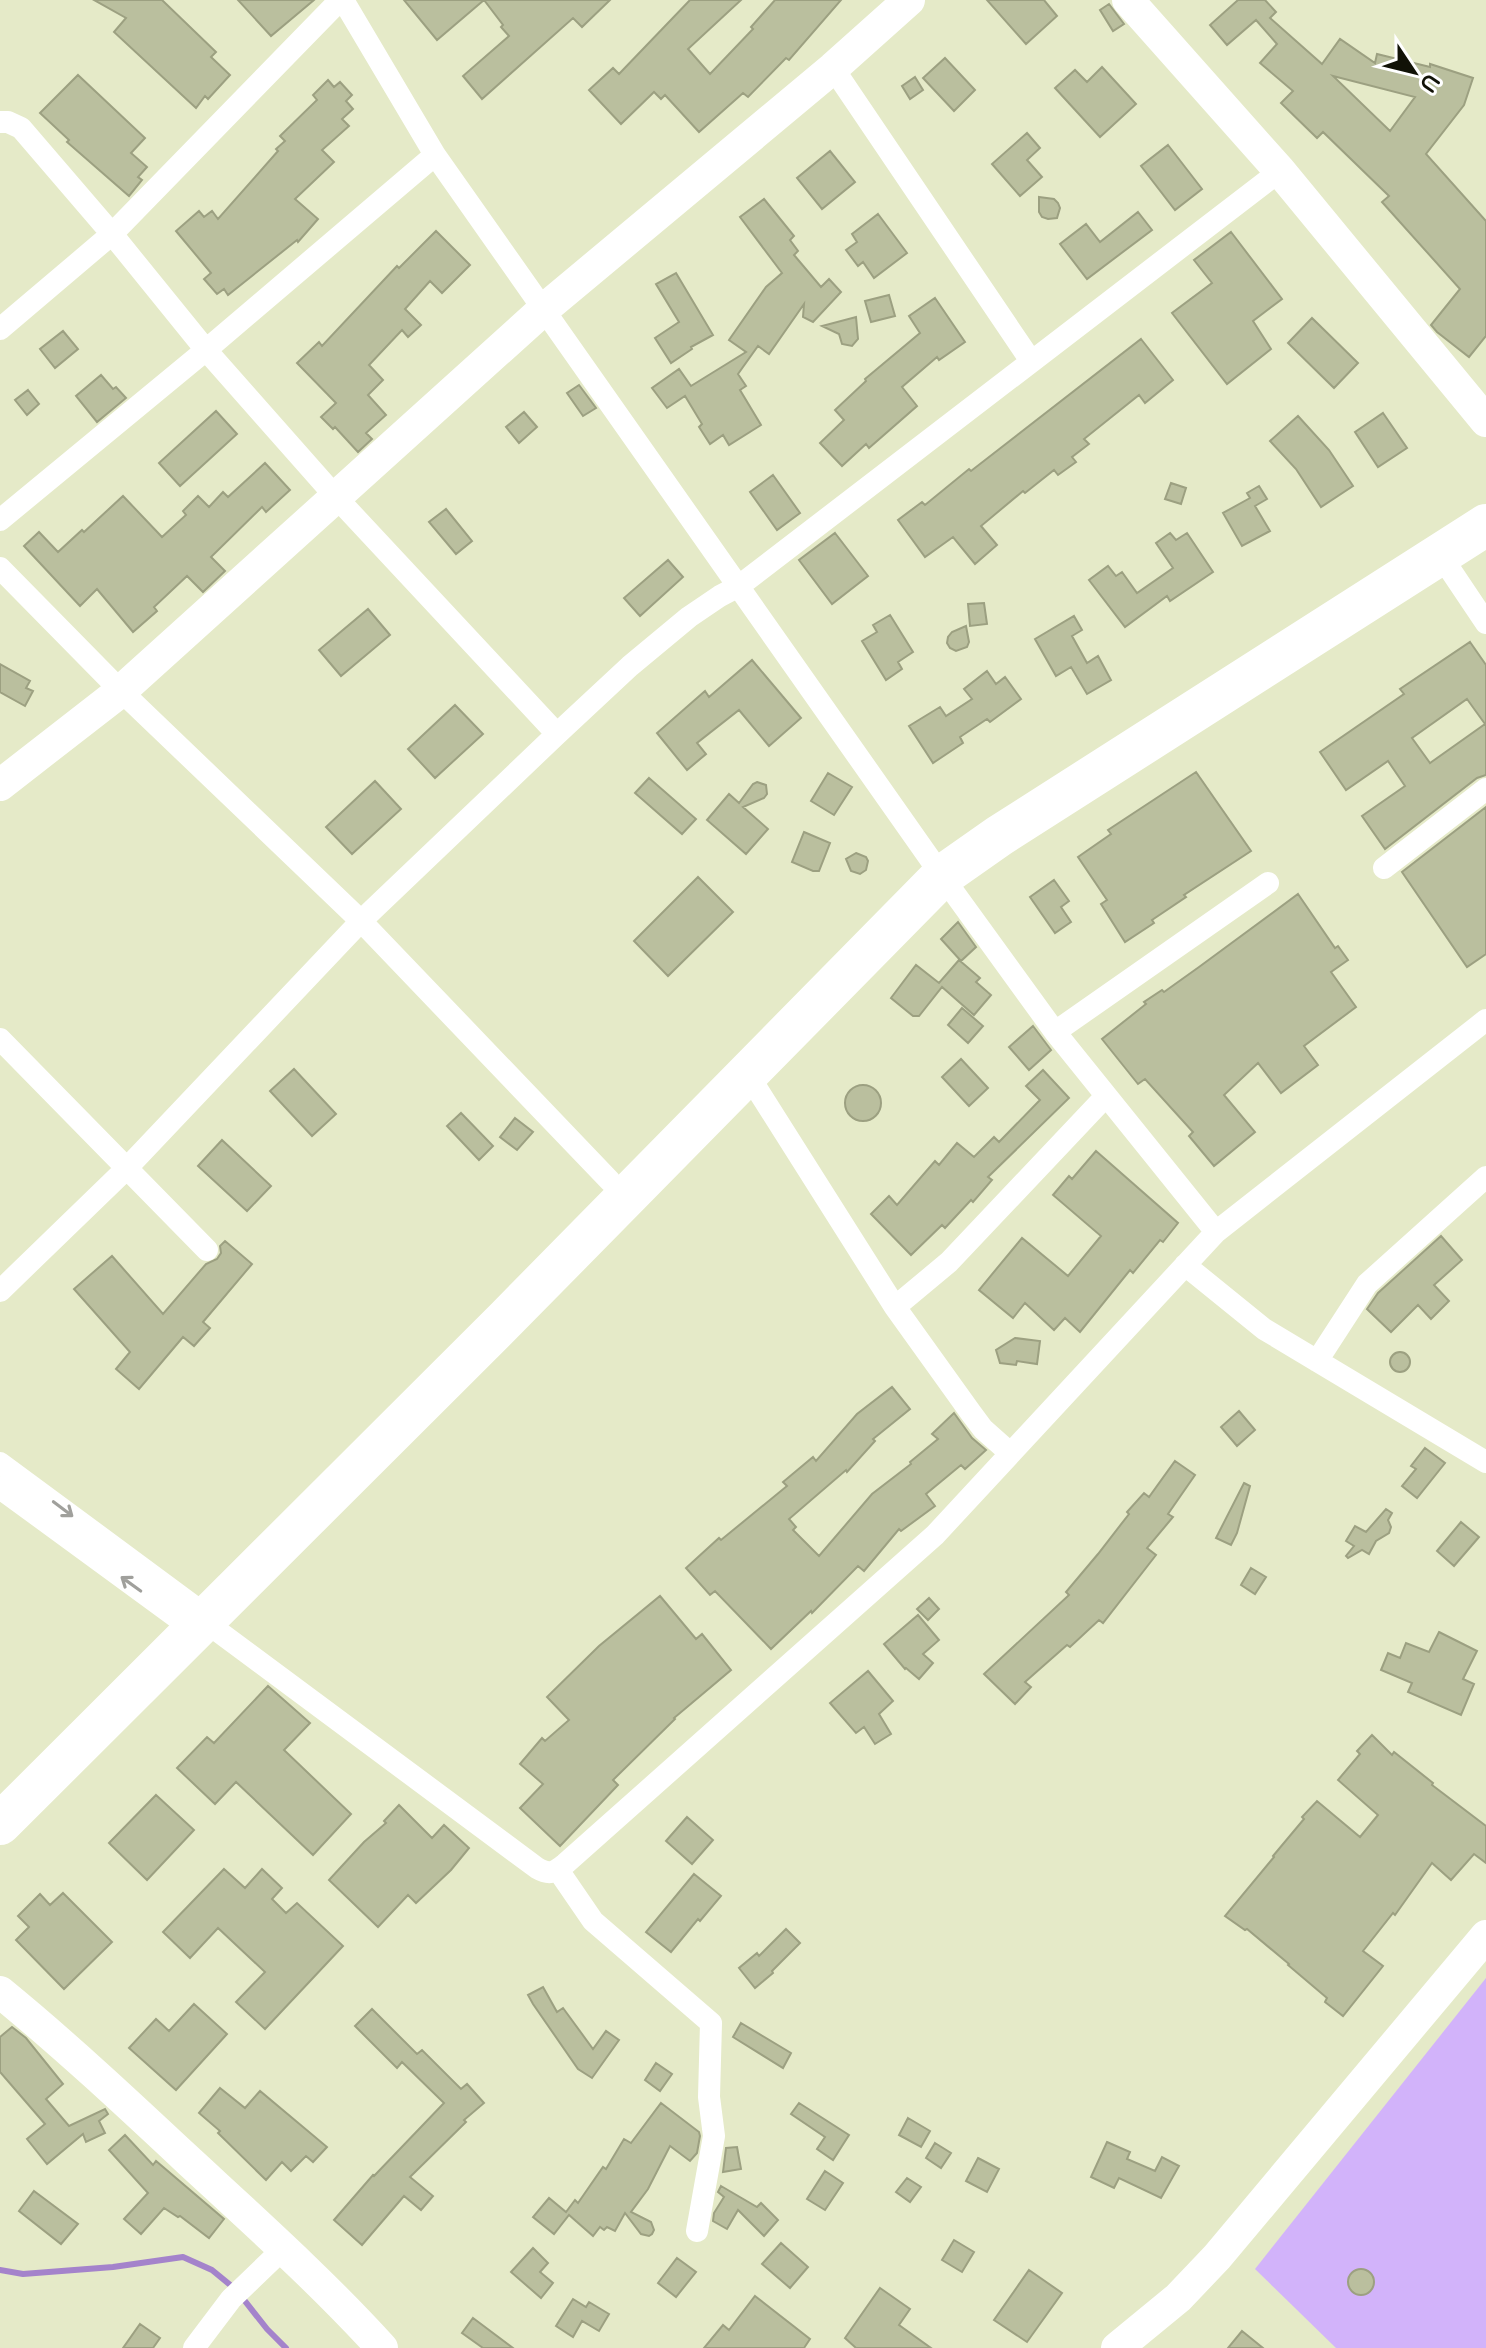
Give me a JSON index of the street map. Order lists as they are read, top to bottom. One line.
{"north":"bottom right"}
